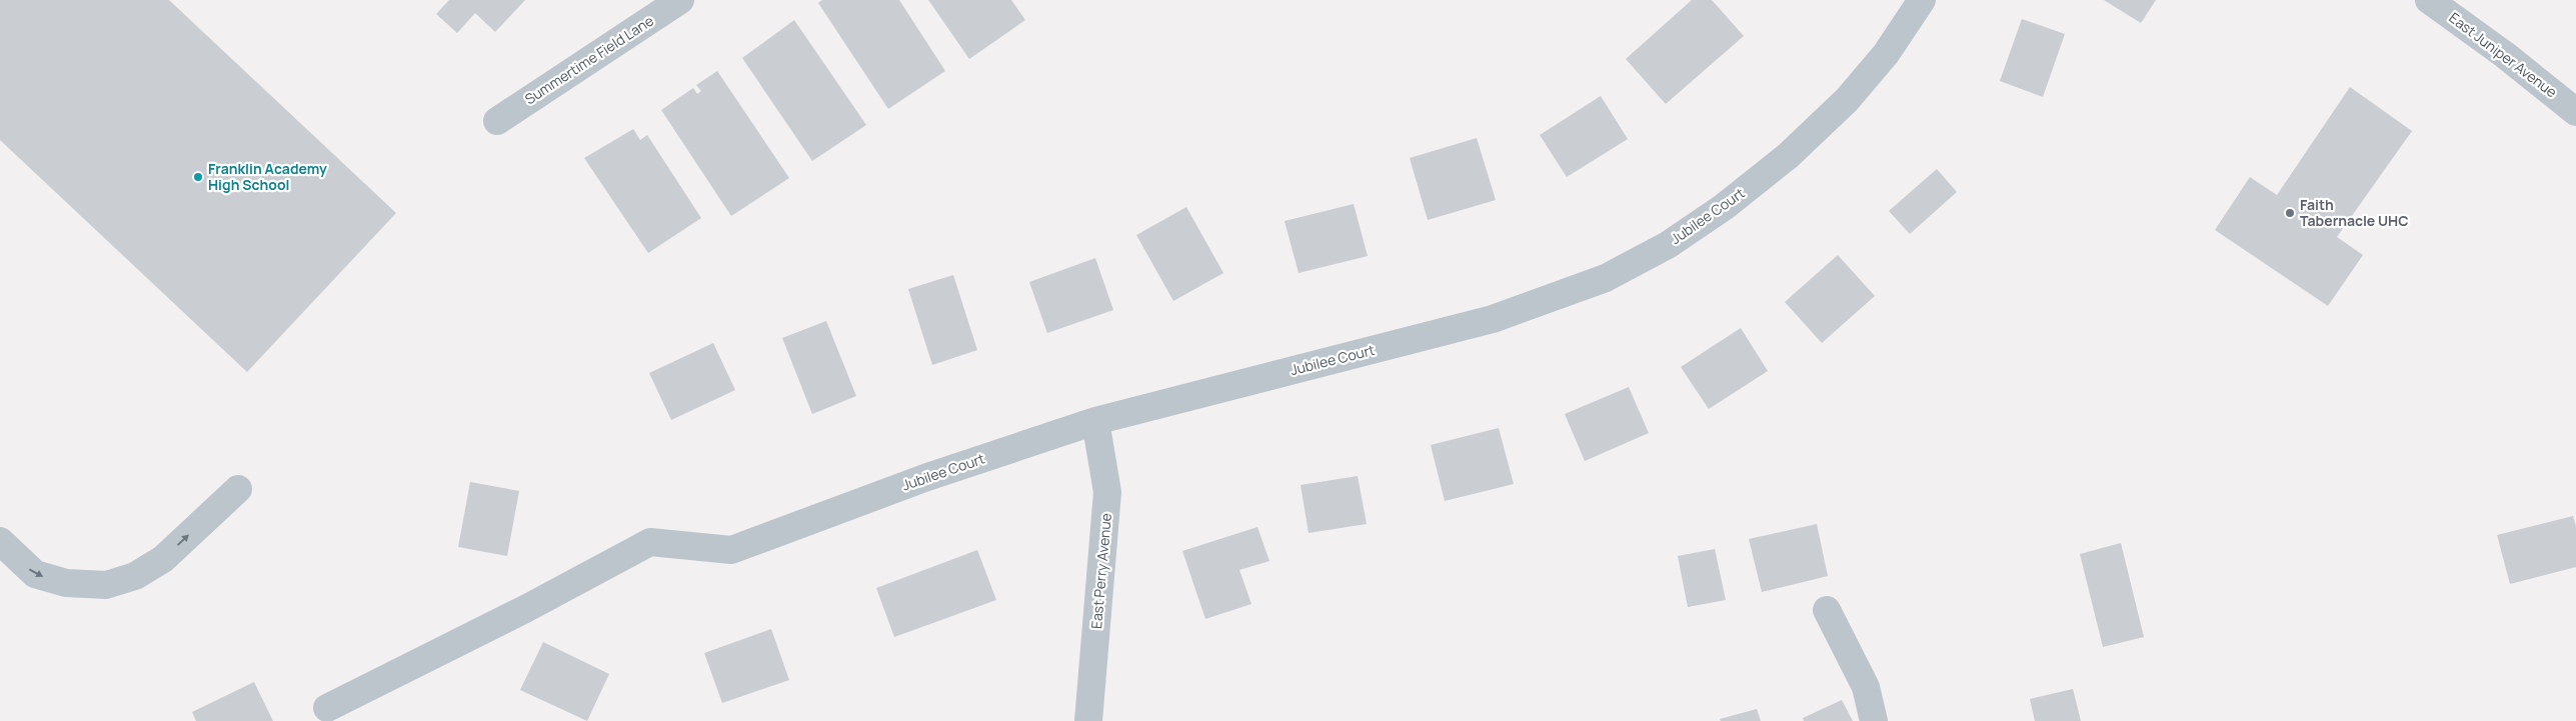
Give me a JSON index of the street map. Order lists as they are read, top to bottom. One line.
{"streets":{"street":["East Juniper Avenue","Summertime Field Lane","Jubilee Court","East Perry Avenue"]},"crossings":[["Jubilee Court","East Perry Avenue"]],"places":["Franklin Academy High School","Faith Tabernacle UHC"]}
